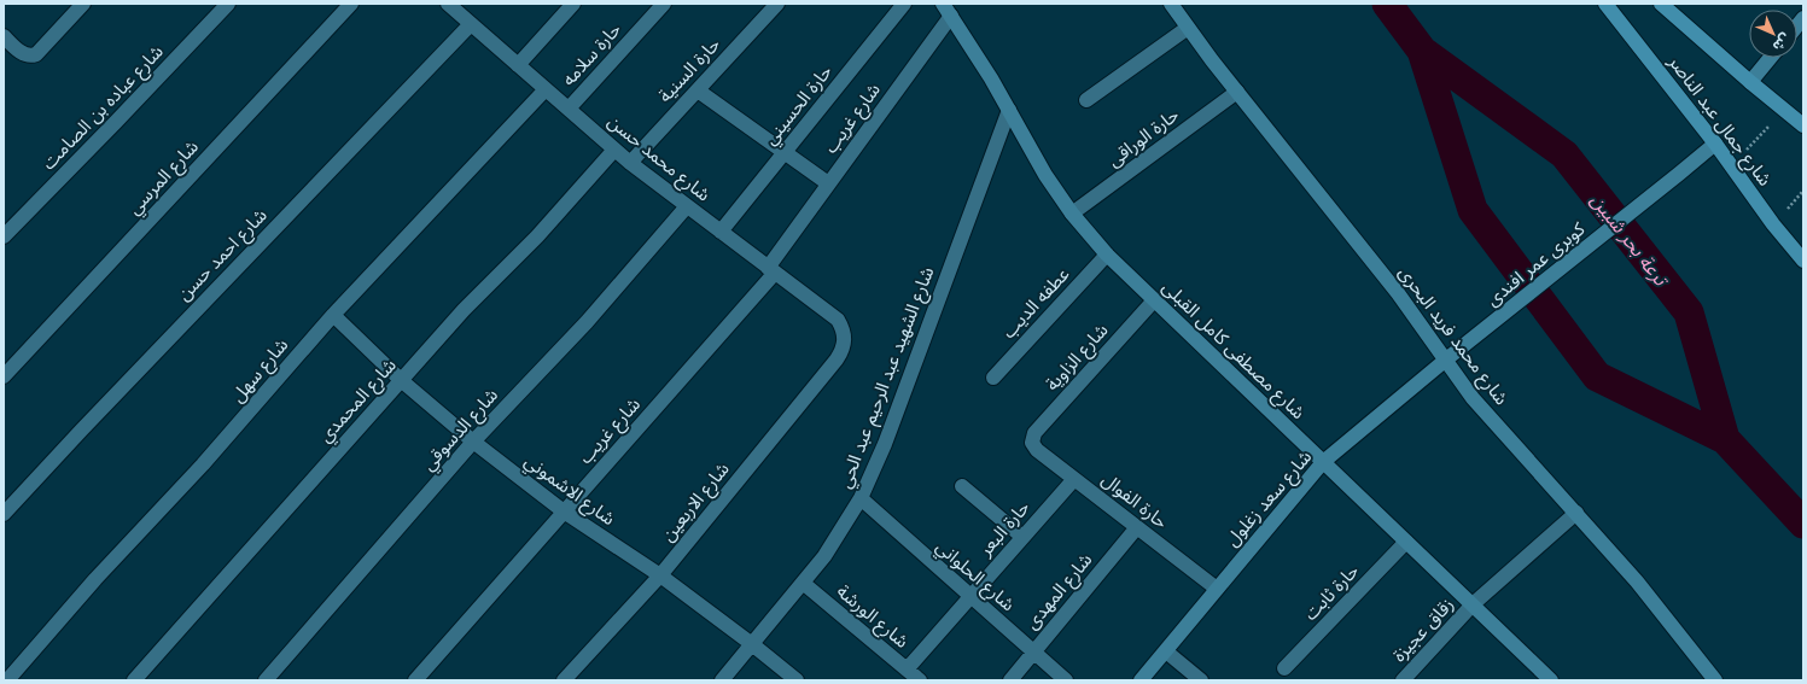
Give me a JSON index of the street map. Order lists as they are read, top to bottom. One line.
{"streets":{"main road":["شارع جمال عبد الناصر","كوبرى عمر افندى","شارع محمد فريد البحرى","شارع مصطفى كامل القبلى","شارع سعد زغلول"],"street":["حارة سلامه","حارة السنية","حارة الحسيني","شارع عباده بن الصامت","شارع غريب","حارة الوراقى","شارع محمد حسن","شارع المرسي","شارع احمد حسن","عطفه الديب","شارع الزاوية","شارع سهل","شارع الشهيد عبد الرحيم عبد الحي","شارع المحمدي","شارع الدسوقي","شارع الاشموني","حارة الفوال","شارع الاربعين","حارة البعر","شارع الحلواني","شارع المهدى","حارة ثابت","شارع الورشة","زقاق عجيزة"]},"crossings":[["حارة سلامه","شارع محمد حسن"],["حارة السنية","شارع محمد حسن"],["حارة الحسيني","شارع محمد حسن"],["شارع غريب","شارع محمد حسن"],["شارع غريب","شارع مصطفى كامل القبلى"],["شارع غريب","شارع الاشموني"],["شارع جمال عبد الناصر","كوبرى عمر افندى"],["حارة الوراقى","شارع محمد فريد البحرى"],["حارة الوراقى","شارع مصطفى كامل القبلى"],["شارع محمد حسن","شارع احمد حسن"],["شارع محمد حسن","شارع سهل"],["شارع محمد حسن","شارع المحمدي"],["شارع محمد حسن","شارع الدسوقي"],["شارع محمد حسن","شارع الاربعين"],["كوبرى عمر افندى","شارع محمد فريد البحرى"],["كوبرى عمر افندى","شارع سعد زغلول"],["عطفه الديب","شارع مصطفى كامل القبلى"],["شارع محمد فريد البحرى","شارع سعد زغلول"],["شارع محمد فريد البحرى","زقاق عجيزة"],["شارع مصطفى كامل القبلى","شارع الزاوية"],["شارع مصطفى كامل القبلى","شارع الشهيد عبد الرحيم عبد الحي"],["شارع مصطفى كامل القبلى","شارع سعد زغلول"],["شارع مصطفى كامل القبلى","حارة ثابت"],["شارع مصطفى كامل القبلى","زقاق عجيزة"],["شارع الزاوية","حارة الفوال"],["شارع سهل","شارع الاشموني"],["شارع الشهيد عبد الرحيم عبد الحي","شارع الاشموني"],["شارع الشهيد عبد الرحيم عبد الحي","شارع الحلواني"],["شارع الشهيد عبد الرحيم عبد الحي","شارع الورشة"],["شارع المحمدي","شارع الاشموني"],["شارع الدسوقي","شارع الاشموني"],["شارع الاشموني","شارع الاربعين"],["شارع سعد زغلول","حارة الفوال"],["حارة الفوال","حارة البعر"],["حارة الفوال","شارع المهدى"],["حارة البعر","شارع الحلواني"],["حارة البعر","شارع الورشة"],["شارع الحلواني","شارع المهدى"]],"water":["ترعة بحر شبين"],"north":"bottom right"}
